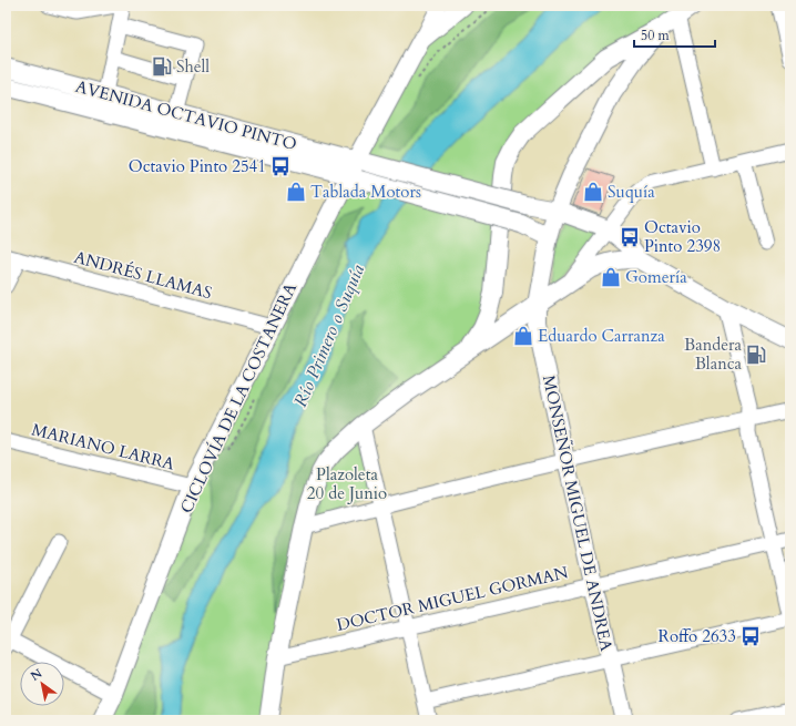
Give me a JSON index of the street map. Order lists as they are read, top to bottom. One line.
{"streets":{"main road":["AVENIDA OCTAVIO PINTO","MONSEÑOR MIGUEL DE ANDREA"],"street":["ANDRÉS LLAMAS","MARIANO LARRA","DOCTOR MIGUEL GORMAN"],"path":["CICLOVÍA DE LA COSTANERA"]},"crossings":[["AVENIDA OCTAVIO PINTO","MONSEÑOR MIGUEL DE ANDREA"],["MONSEÑOR MIGUEL DE ANDREA","DOCTOR MIGUEL GORMAN"]],"water":["Río Primero o Suquía"],"parks":["Plazoleta 20 de Junio"],"places":{"fuel station":["Shell","Bandera Blanca"],"bus stop":["Octavio Pinto 2541","Octavio Pinto 2398","Roffo 2633"],"shop":["Tablada Motors","Suquía","Gomería","Eduardo Carranza"]},"scale_bar":"50 m","north":"top left"}
